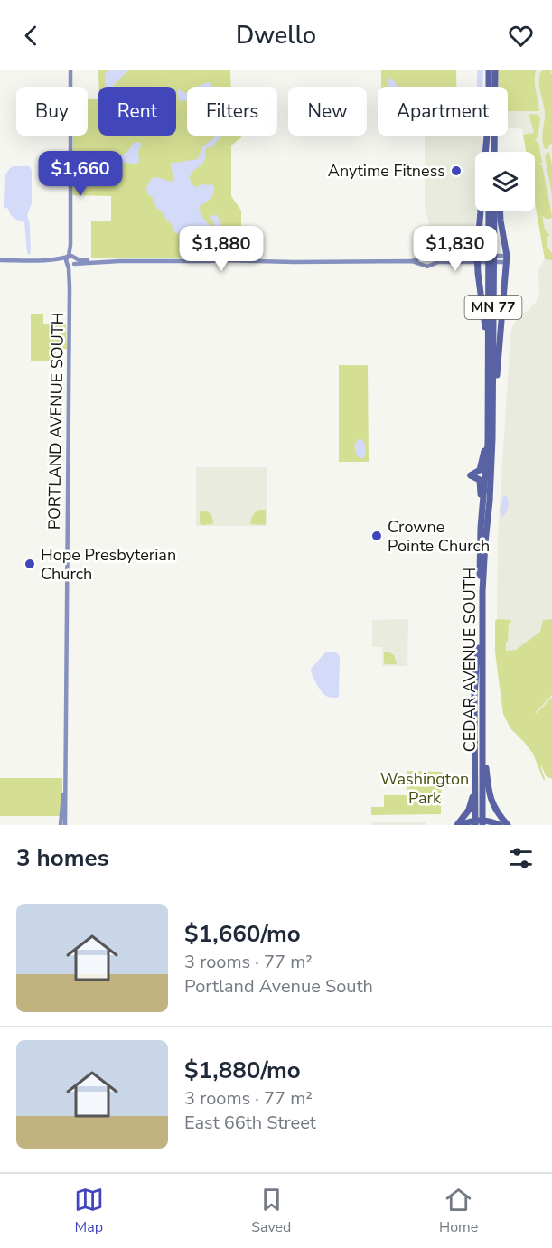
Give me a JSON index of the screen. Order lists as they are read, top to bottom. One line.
{"streets":{"highway":["MN 77","CEDAR AVENUE SOUTH"],"main road":["PORTLAND AVENUE SOUTH"]},"parks":["Washington Park"],"places":["Anytime Fitness","Crowne Pointe Church","Hope Presbyterian Church"],"page":{"header":"Dwello","chip":["Buy","Rent","Filters","New","Apartment"],"price":["$1,660","$1,880","$1,830"],"heading":"3 homes","list":[{"name":"$1,660/mo","note":"3 rooms · 77 m² · Portland Avenue South"},{"name":"$1,880/mo","note":"3 rooms · 77 m² · East 66th Street"}],"tabs":["Map","Saved","Home"]}}
